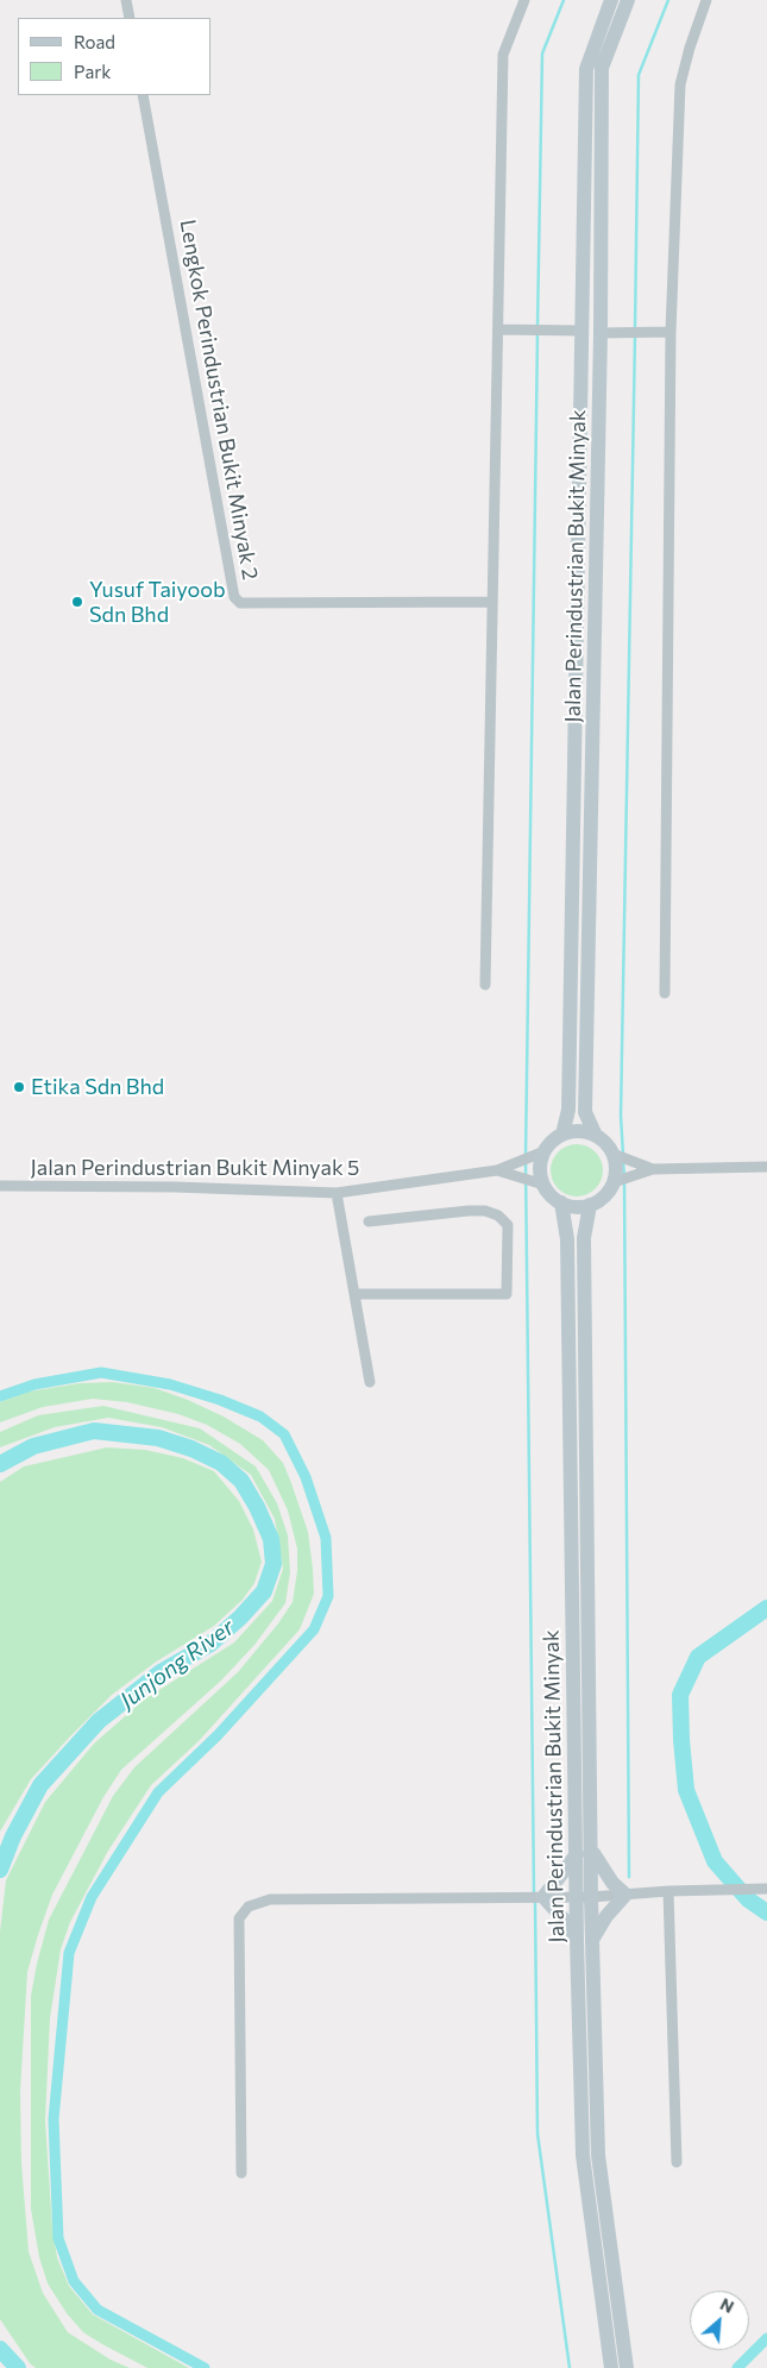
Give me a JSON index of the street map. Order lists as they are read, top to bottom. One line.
{"streets":{"main road":["Jalan Perindustrian Bukit Minyak"],"street":["Lengkok Perindustrian Bukit Minyak 2","Jalan Perindustrian Bukit Minyak 5"]},"water":["Junjong River"],"places":["Yusuf Taiyoob Sdn Bhd","Etika Sdn Bhd"],"legend":["Road","Park"],"north":"top right"}
